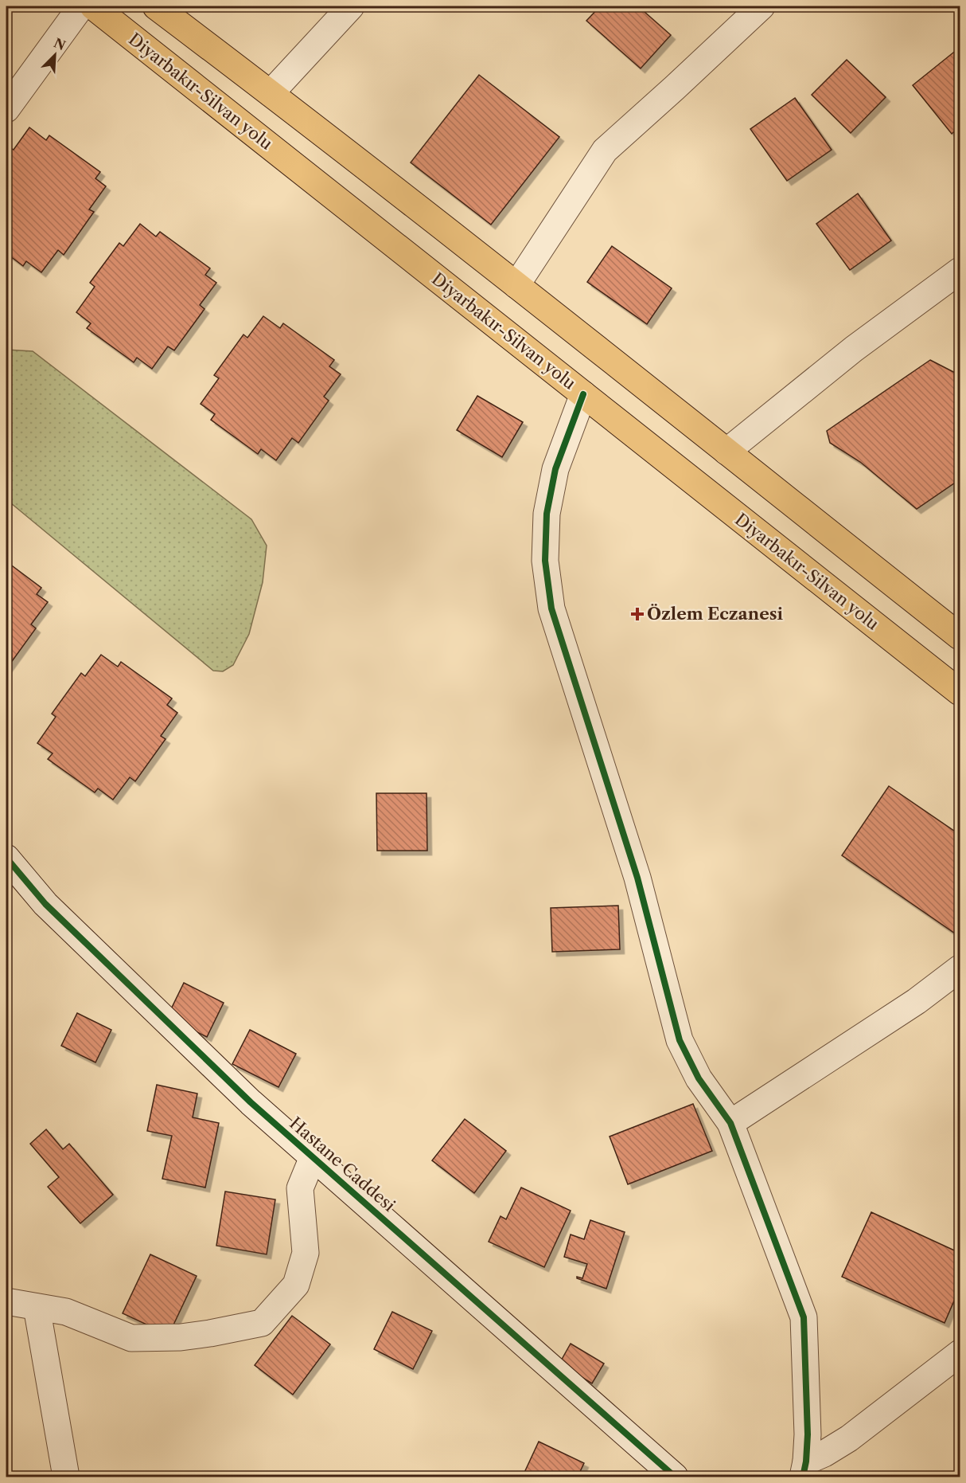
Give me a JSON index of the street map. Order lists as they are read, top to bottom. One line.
{"streets":{"highway":["Diyarbakır-Silvan yolu"],"street":["Hastane Caddesi"]},"places":{"health":["Özlem Eczanesi"]},"north":"top right"}
